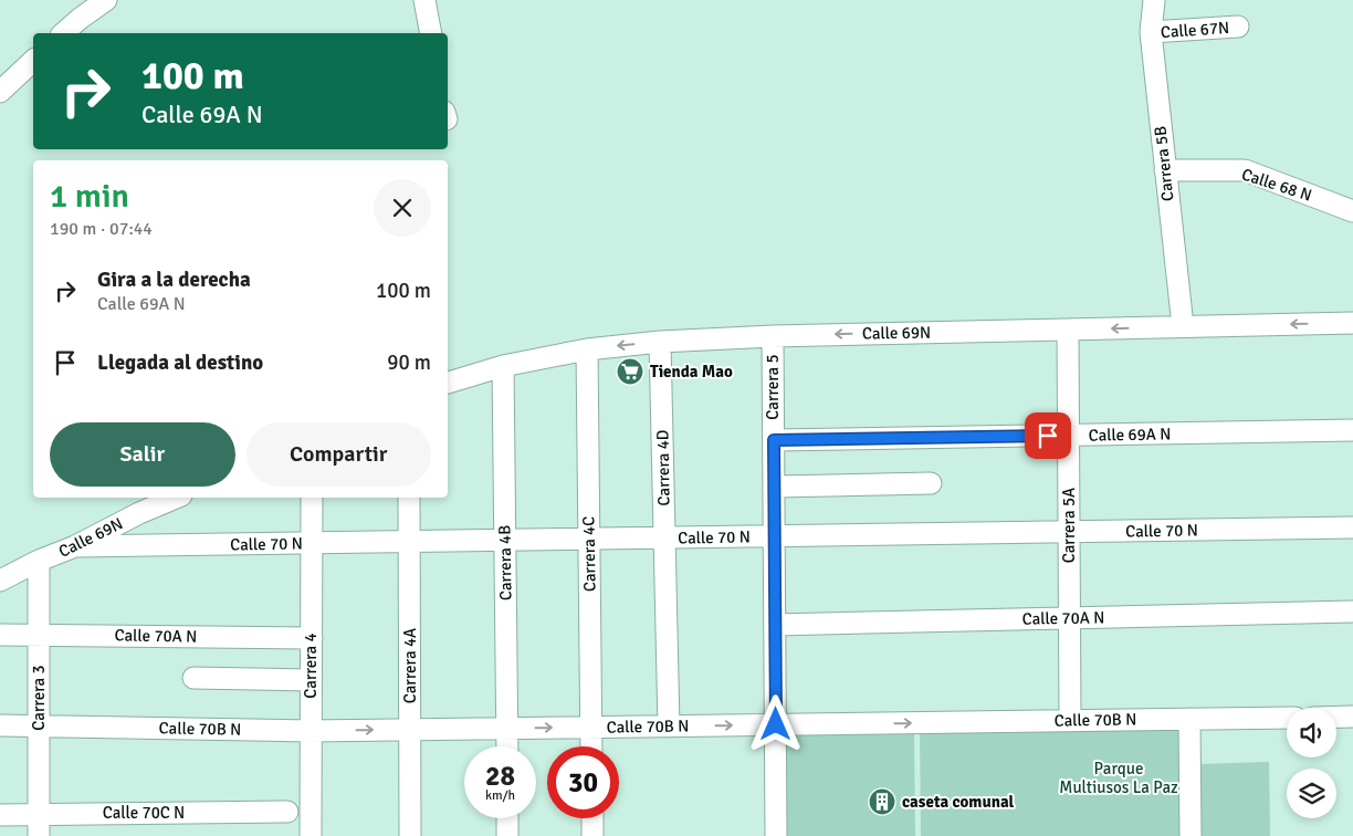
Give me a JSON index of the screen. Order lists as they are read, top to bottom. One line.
{"streets":{"street":["Calle 67N","Carrera 5B","Calle 68 N","Calle 69N","Carrera 5","Calle 69A N","Carrera 4D","Carrera 5A","Calle 70 N","Carrera 4C","Carrera 4B","Calle 70A N","Carrera 4","Carrera 4A","Carrera 3","Calle 70B N","Calle 70C N"]},"crossings":[["Calle 67N","Carrera 5B"],["Carrera 5B","Calle 68 N"],["Carrera 5B","Calle 69N"],["Calle 69N","Carrera 5"],["Calle 69N","Carrera 4D"],["Calle 69N","Carrera 5A"],["Calle 69N","Calle 70 N"],["Calle 69N","Carrera 4C"],["Calle 69N","Carrera 4B"],["Calle 69N","Carrera 3"],["Carrera 5","Calle 69A N"],["Carrera 5","Calle 70 N"],["Carrera 5","Calle 70A N"],["Carrera 5","Calle 70B N"],["Calle 69A N","Carrera 5A"],["Carrera 4D","Calle 70 N"],["Carrera 4D","Calle 70B N"],["Carrera 5A","Calle 70 N"],["Carrera 5A","Calle 70A N"],["Carrera 5A","Calle 70B N"],["Calle 70 N","Carrera 4C"],["Calle 70 N","Carrera 4B"],["Calle 70 N","Carrera 4"],["Calle 70 N","Carrera 4A"],["Carrera 4C","Calle 70B N"],["Carrera 4B","Calle 70B N"],["Calle 70A N","Carrera 4"],["Calle 70A N","Carrera 3"],["Carrera 4","Calle 70B N"],["Carrera 4A","Calle 70B N"],["Carrera 3","Calle 70B N"],["Carrera 3","Calle 70C N"]],"one_way":["Calle 69N","Calle 70B N"],"parks":["Parque Multiusos La Paz"],"places":{"supermarket":["Tienda Mao"],"building":["caseta comunal"]},"page":{"turn":["100 m","Calle 69A N"],"heading":["1 min","190 m · 07:44"],"list":[{"name":"Gira a la derecha","note":"Calle 69A N","value":"100 m"},{"name":"Llegada al destino","value":"90 m"}],"buttons":["Salir","Compartir"],"speed":"28 km/h","limit":"30"}}
